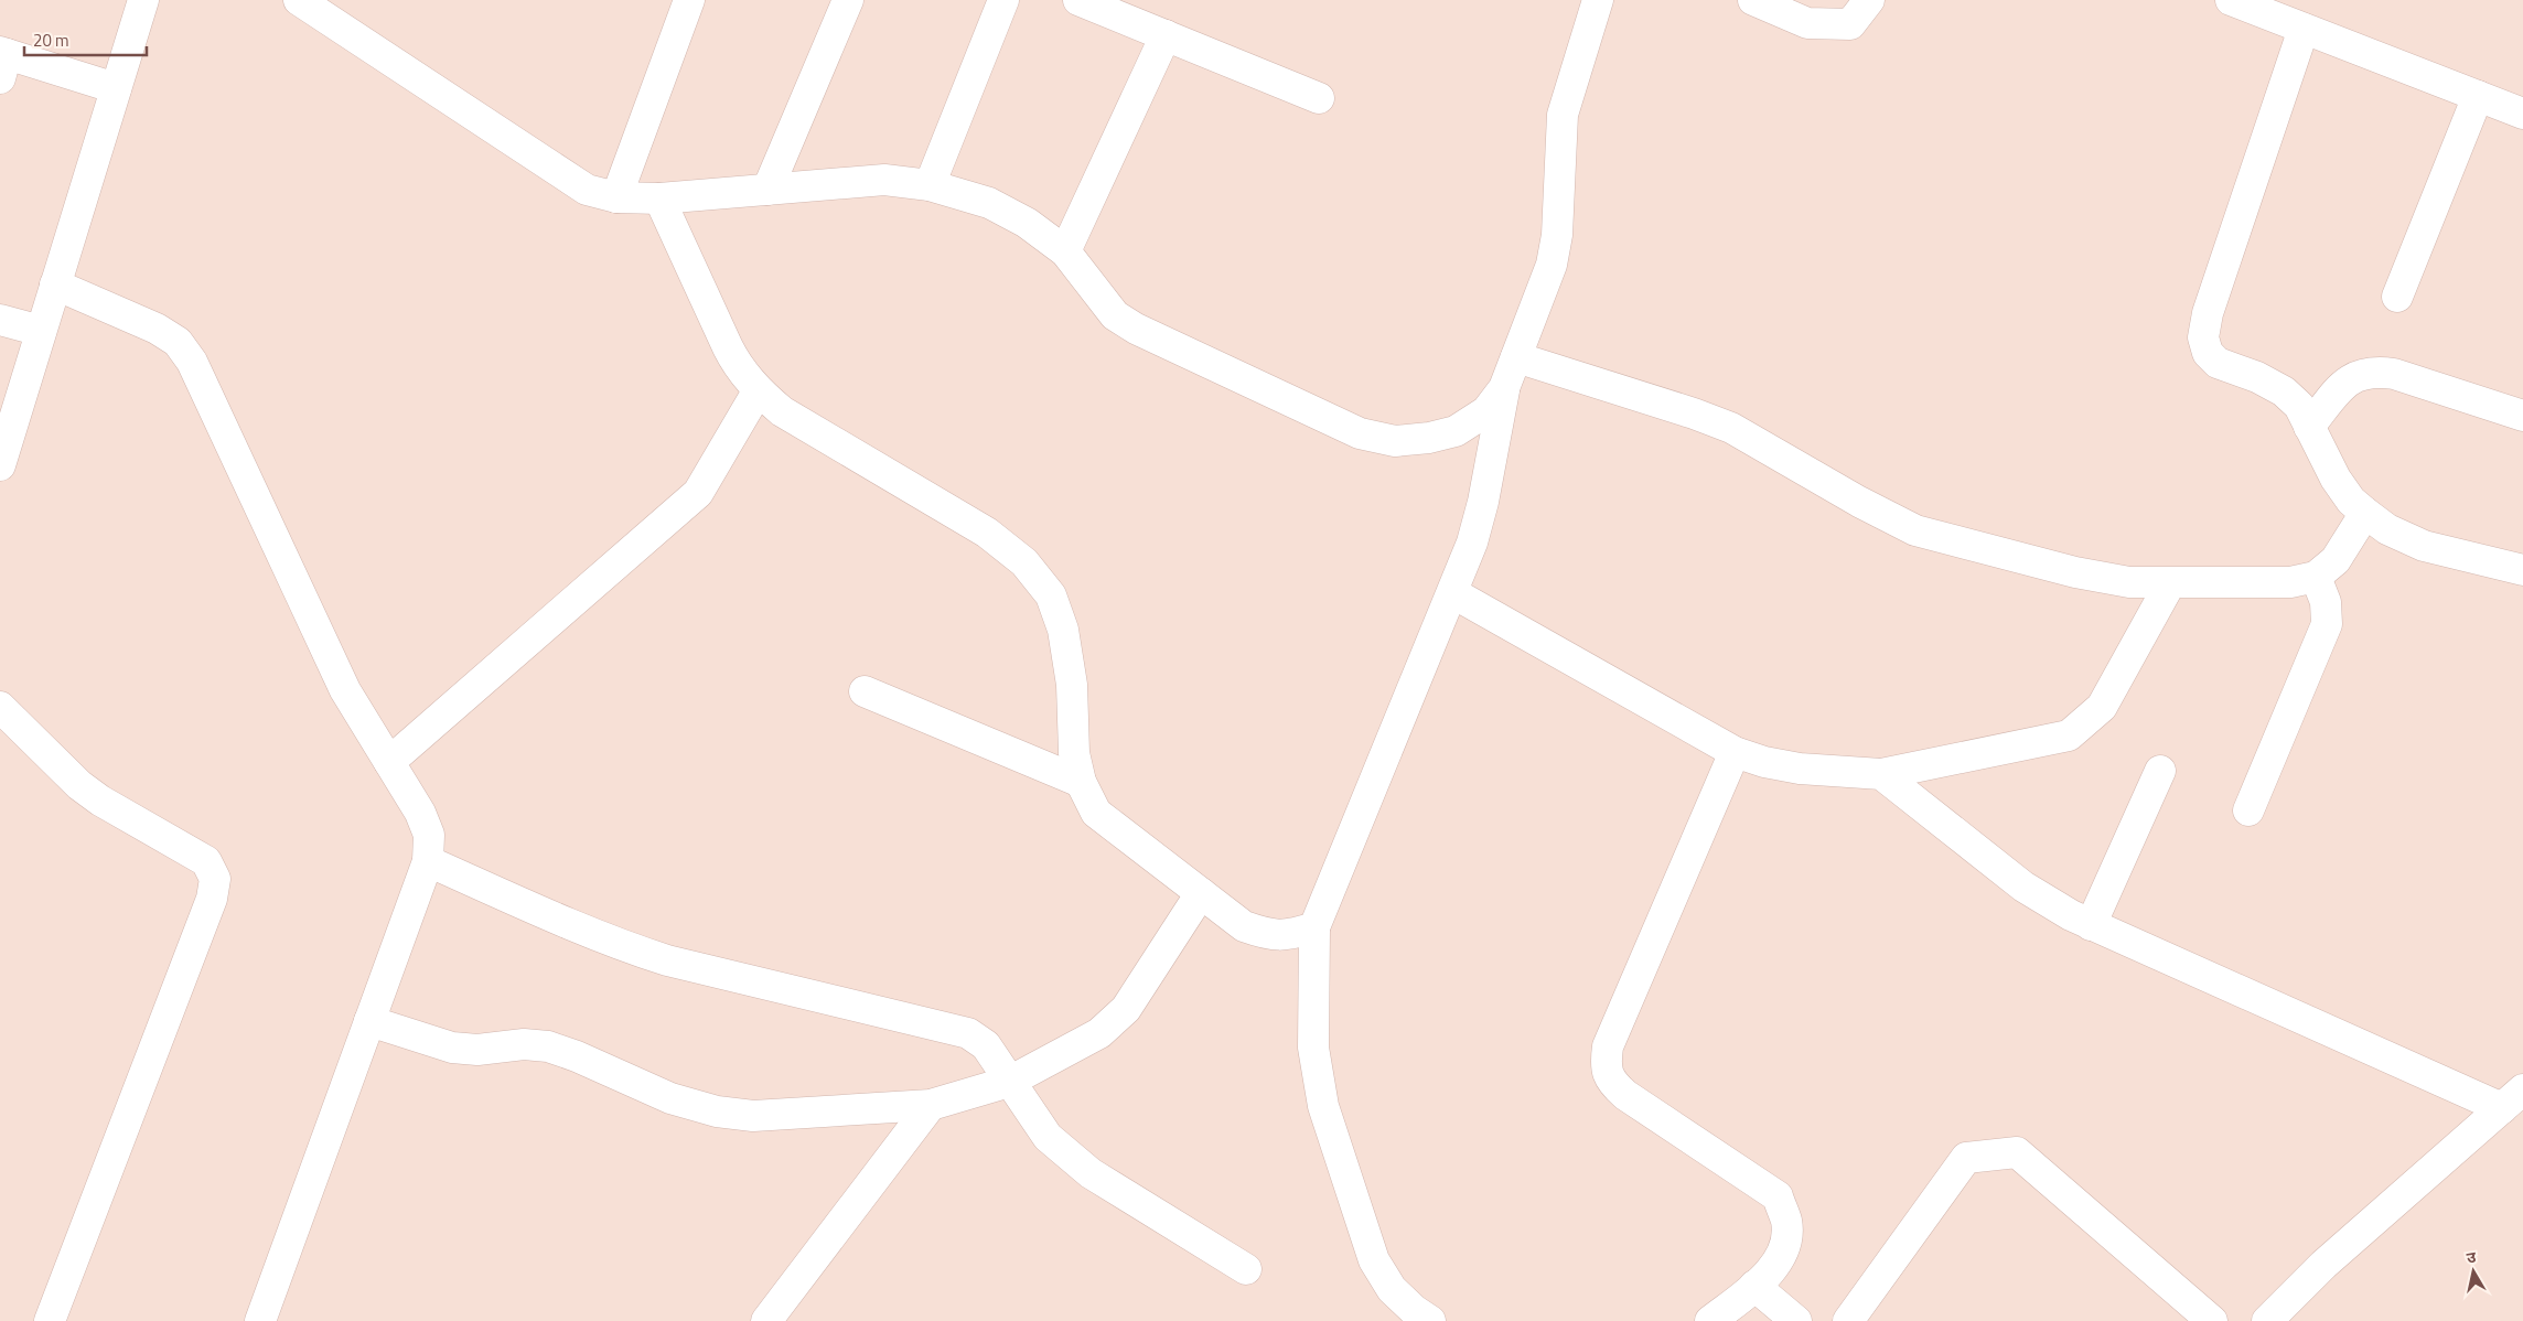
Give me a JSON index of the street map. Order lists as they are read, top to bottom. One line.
{"scale_bar":"20 m","north":"top"}
